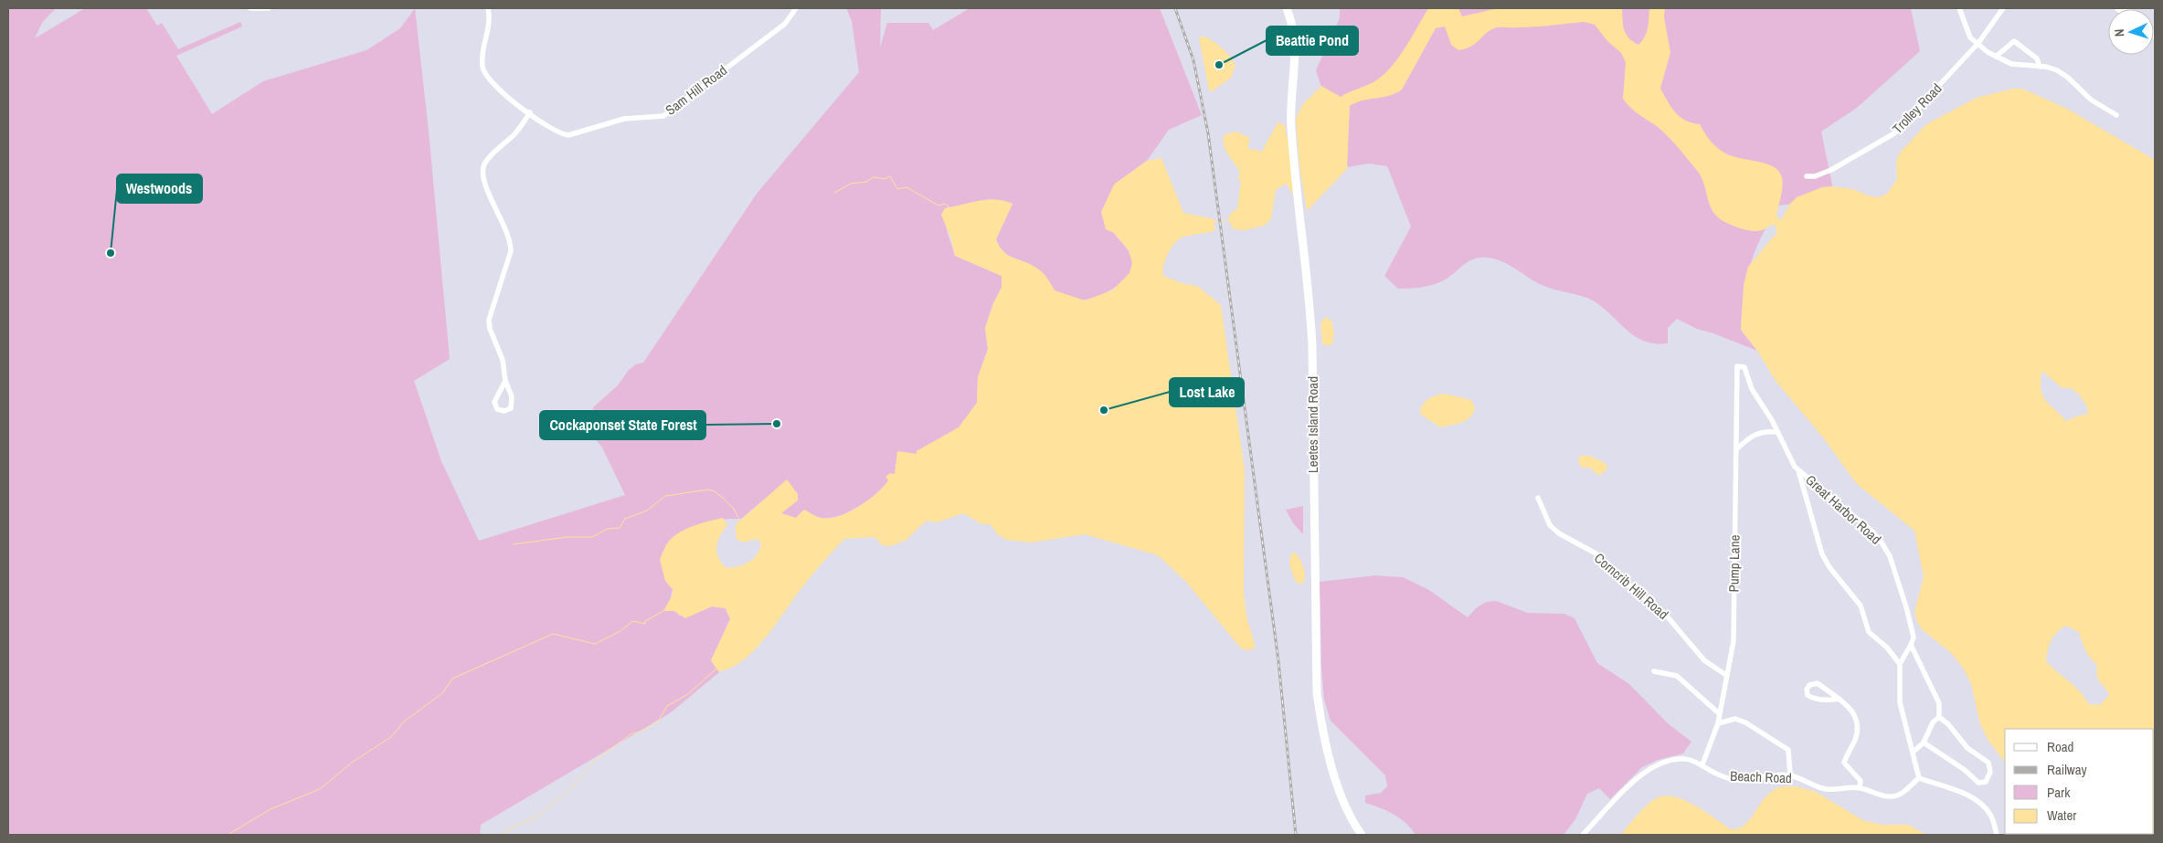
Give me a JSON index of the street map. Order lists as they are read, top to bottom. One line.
{"streets":{"main road":["Leetes Island Road"],"street":["Sam Hill Road","Trolley Road","Great Harbor Road","Pump Lane","Corncrib Hill Road","Beach Road"]},"crossings":[["Great Harbor Road","Pump Lane"],["Pump Lane","Corncrib Hill Road"],["Pump Lane","Beach Road"]],"places":["Beattie Pond","Westwoods","Lost Lake","Cockaponset State Forest"],"legend":["Road","Railway","Park","Water"],"north":"left"}
